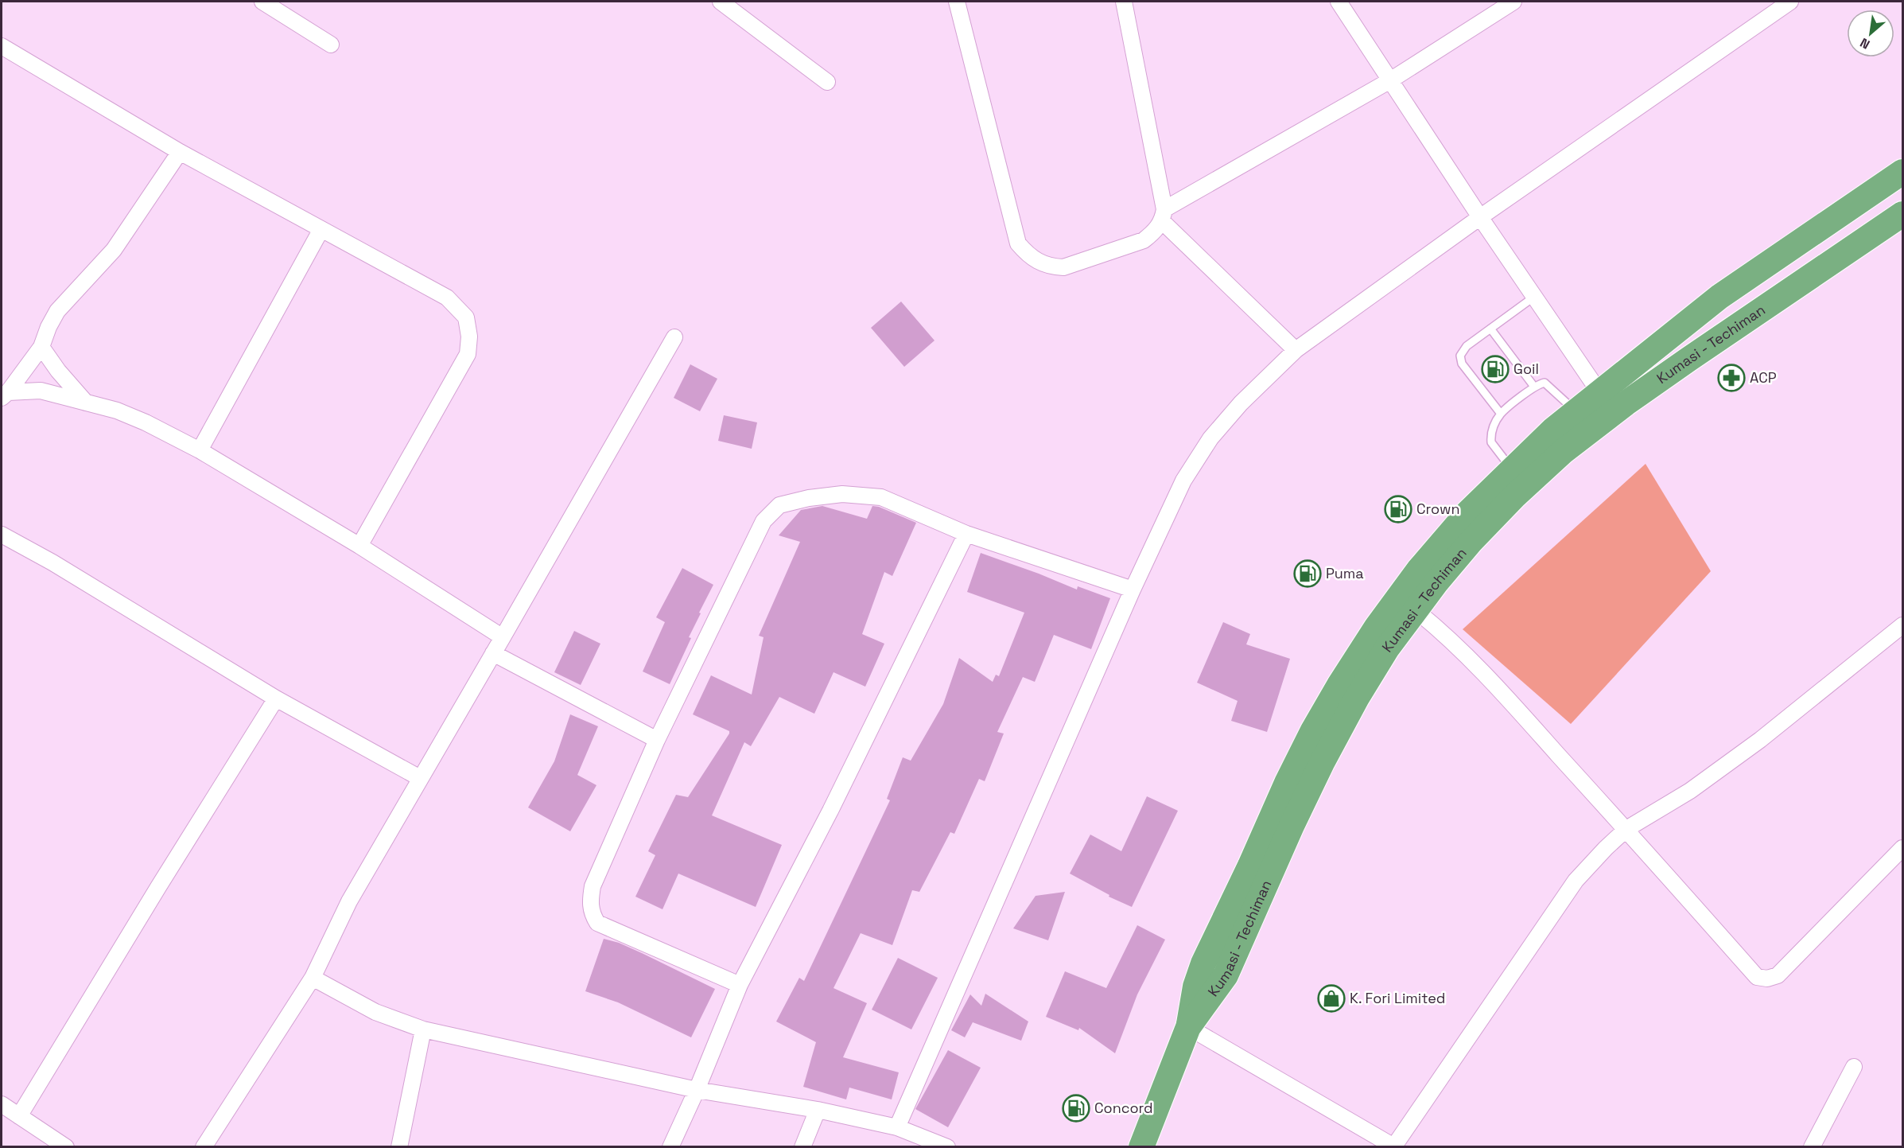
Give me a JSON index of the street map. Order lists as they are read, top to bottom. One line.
{"streets":{"highway":["Kumasi - Techiman"]},"places":{"fuel station":["Goil","Crown","Puma","Concord"],"pharmacy":["ACP"],"shop":["K. Fori Limited"]},"north":"bottom left"}
